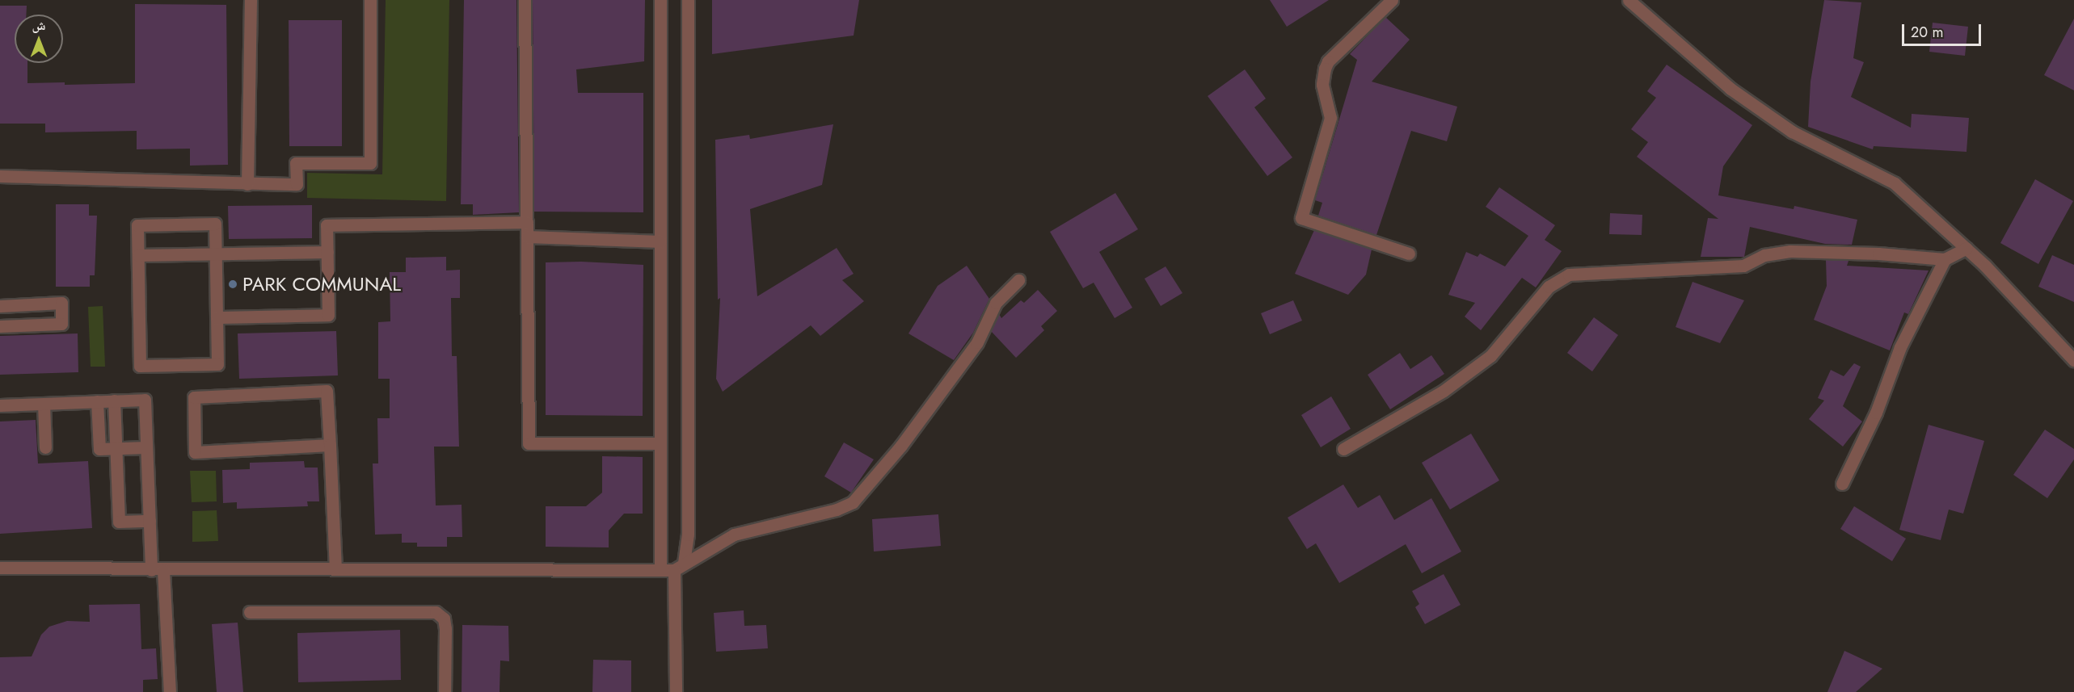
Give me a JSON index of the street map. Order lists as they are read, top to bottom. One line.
{"places":["PARK COMMUNAL"],"scale_bar":"20 m","north":"top"}
